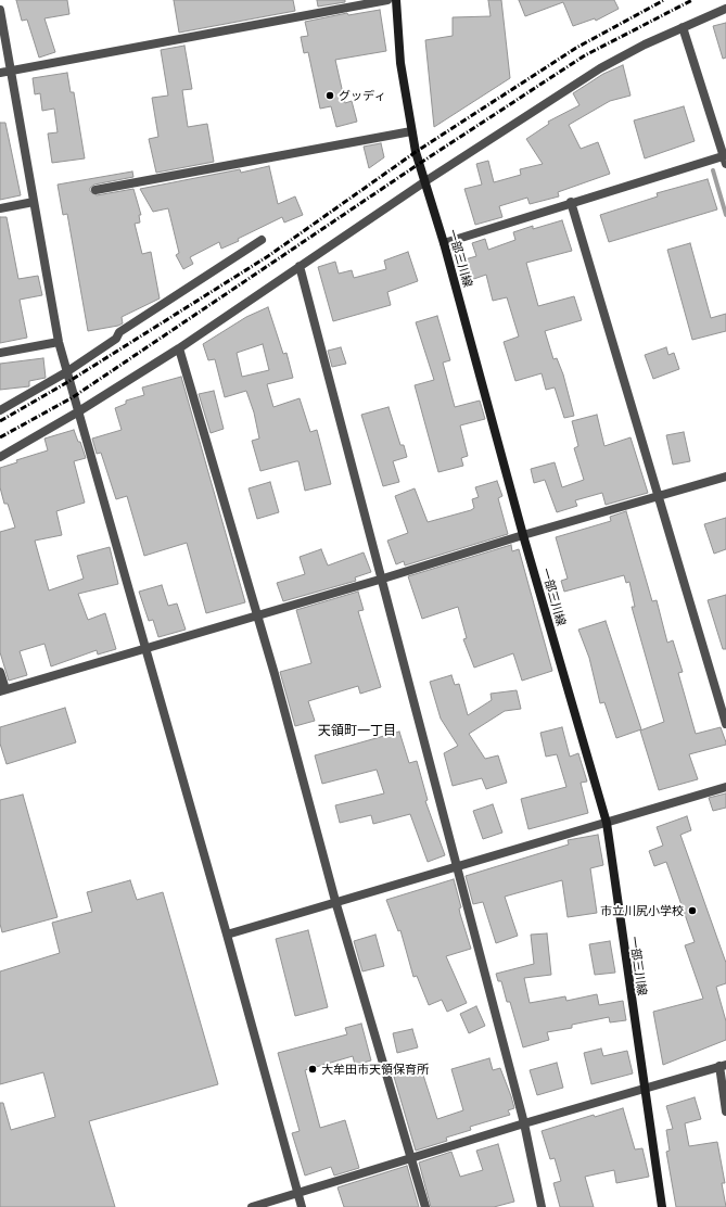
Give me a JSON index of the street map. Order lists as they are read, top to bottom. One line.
{"streets":{"main road":["一部三川線"]},"districts":["天領町一丁目"],"places":["グッディ","市立川尻小学校","大牟田市天領保育所"]}
